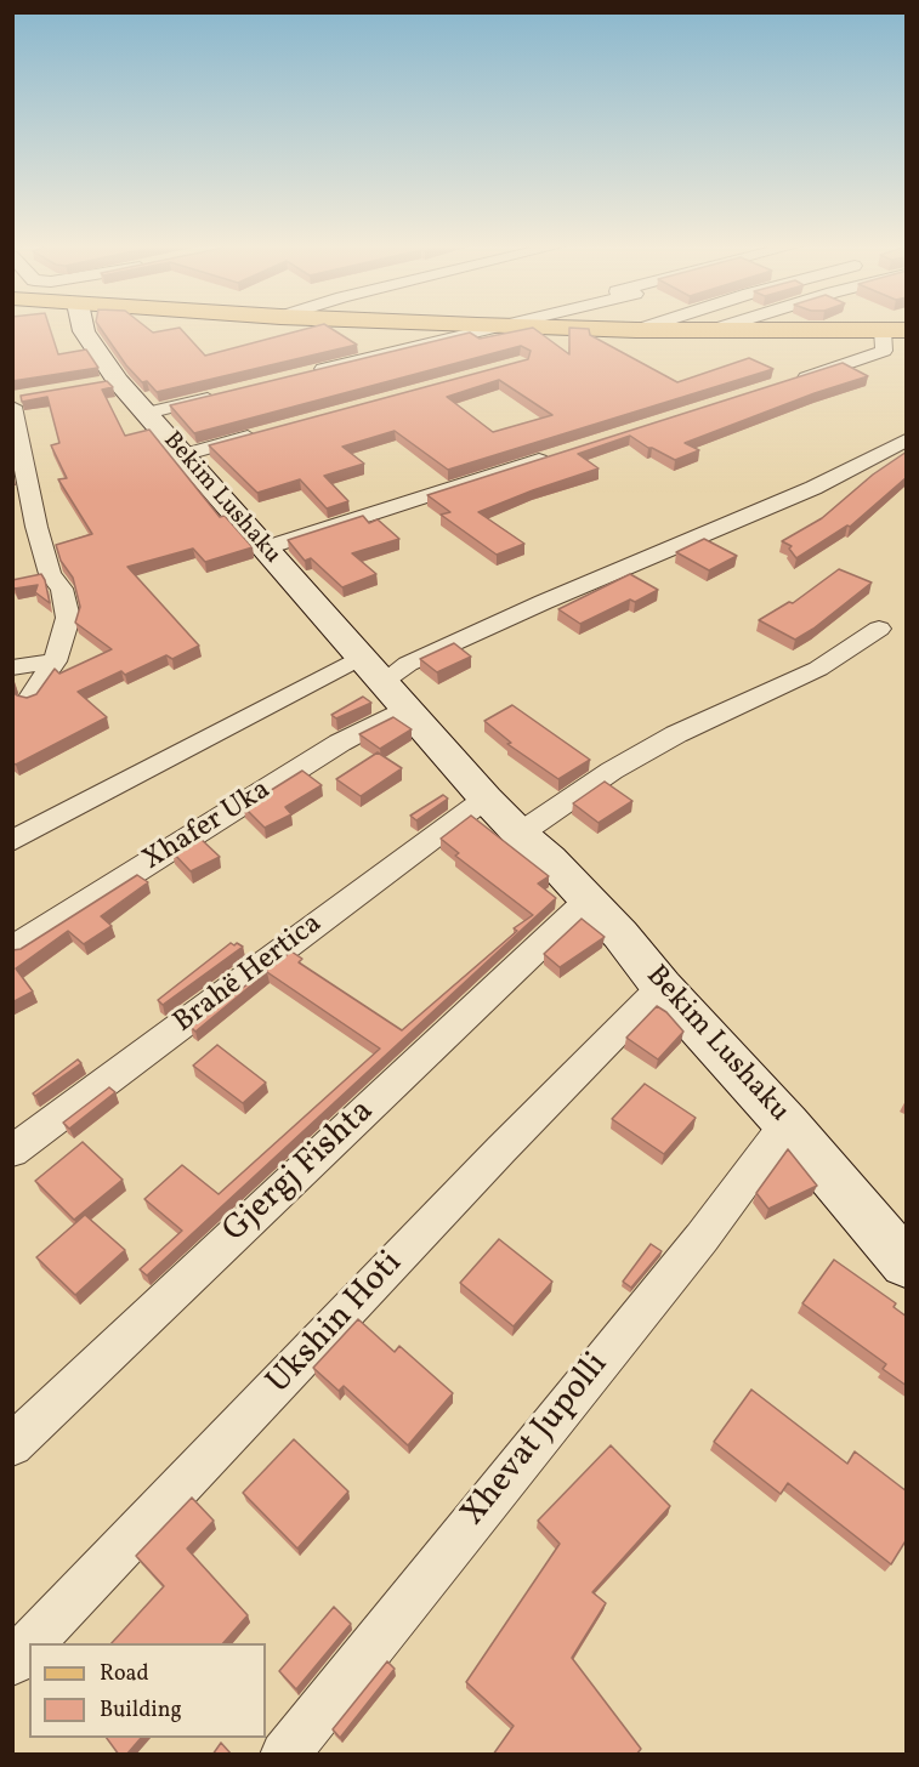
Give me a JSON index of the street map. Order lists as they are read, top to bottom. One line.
{"streets":{"street":["Bekim Lushaku","Xhafer Uka","Brahë Hertica","Gjergj Fishta","Ukshin Hoti","Xhevat Jupolli"]},"crossings":[["Bekim Lushaku","Xhafer Uka"],["Bekim Lushaku","Brahë Hertica"],["Bekim Lushaku","Gjergj Fishta"],["Bekim Lushaku","Ukshin Hoti"],["Bekim Lushaku","Xhevat Jupolli"]],"legend":["Road","Building"]}
